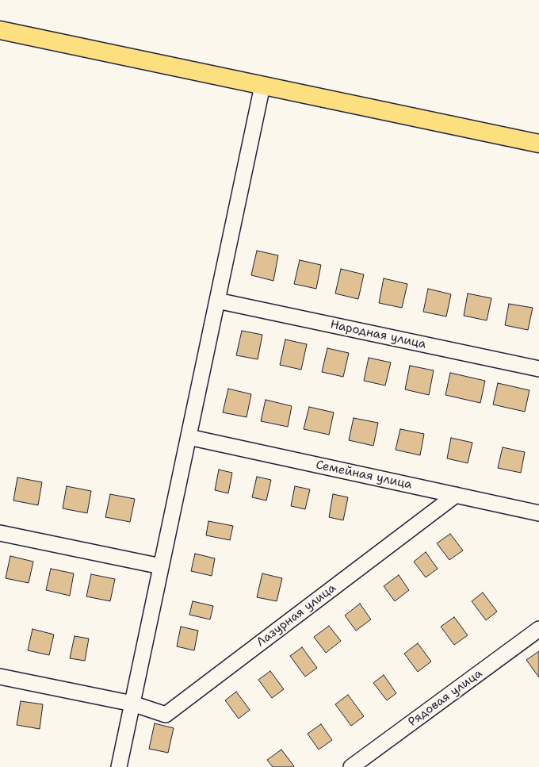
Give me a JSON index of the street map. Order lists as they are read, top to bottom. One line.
{"streets":{"street":["Народная улица","Семейная улица","Лазурная улица","Рядовая улица"]},"crossings":[["Семейная улица","Лазурная улица"]]}
